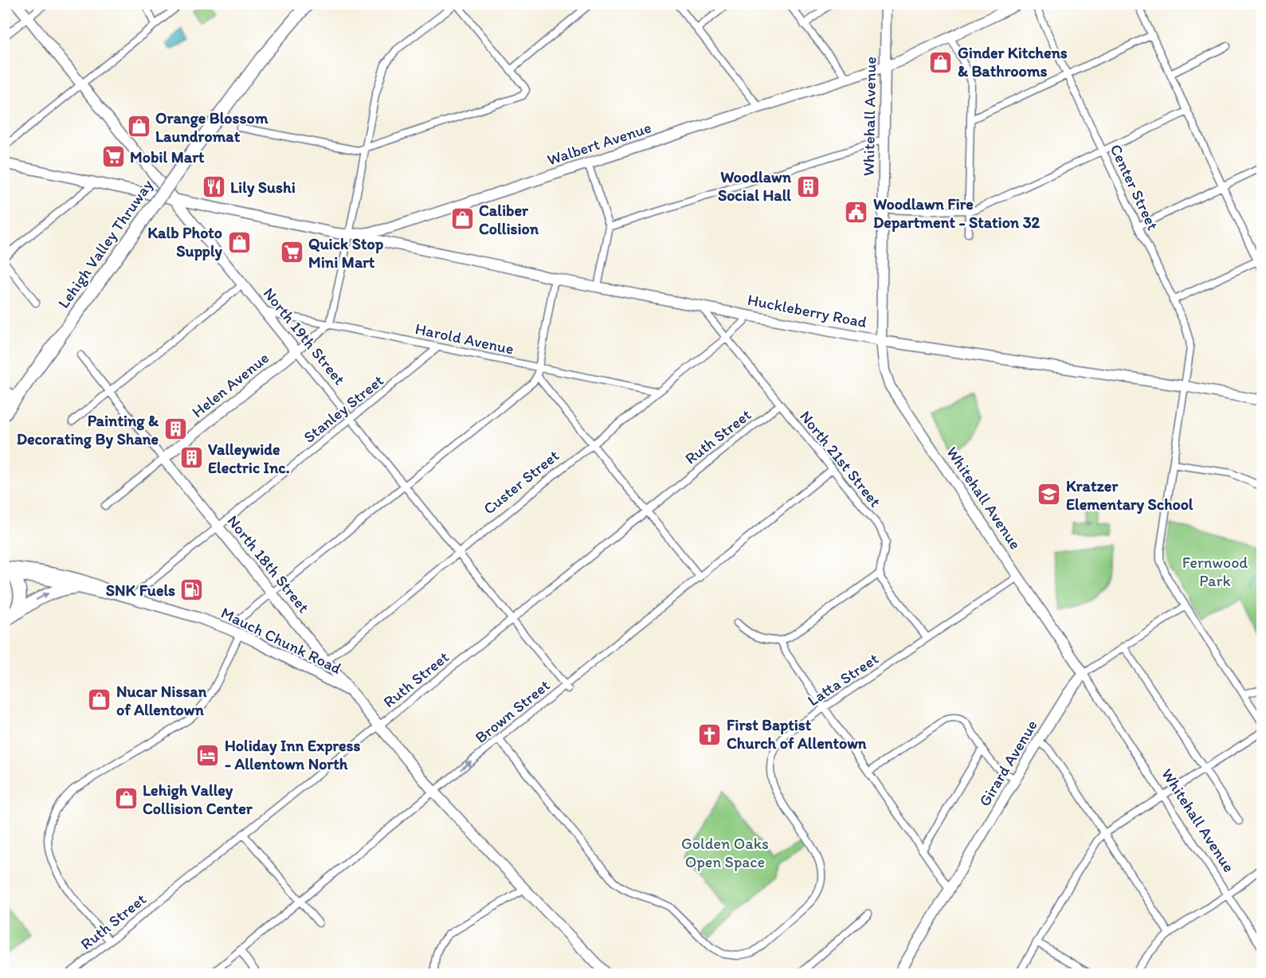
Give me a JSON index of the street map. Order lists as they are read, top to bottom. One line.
{"streets":{"highway":["Lehigh Valley Thruway"],"street":["Whitehall Avenue","Walbert Avenue","Center Street","Huckleberry Road","North 19th Street","Harold Avenue","Helen Avenue","Stanley Street","Ruth Street","North 21st Street","Custer Street","North 18th Street","Mauch Chunk Road","Latta Street","Brown Street","Girard Avenue"]},"crossings":[["Whitehall Avenue","Walbert Avenue"],["Whitehall Avenue","Huckleberry Road"],["Whitehall Avenue","Latta Street"],["Whitehall Avenue","Girard Avenue"],["Walbert Avenue","Huckleberry Road"],["Walbert Avenue","North 19th Street"],["Center Street","Huckleberry Road"],["Center Street","Girard Avenue"],["Huckleberry Road","North 21st Street"],["Huckleberry Road","Custer Street"],["North 19th Street","Harold Avenue"],["North 19th Street","Helen Avenue"],["North 19th Street","Stanley Street"],["North 19th Street","Ruth Street"],["North 19th Street","Custer Street"],["North 19th Street","Brown Street"],["Harold Avenue","Helen Avenue"],["Harold Avenue","Stanley Street"],["Harold Avenue","Custer Street"],["Helen Avenue","North 18th Street"],["Stanley Street","North 18th Street"],["Stanley Street","Mauch Chunk Road"],["Ruth Street","North 21st Street"],["Ruth Street","North 18th Street"],["North 21st Street","Custer Street"],["North 21st Street","Brown Street"],["Custer Street","North 18th Street"],["Custer Street","Mauch Chunk Road"],["North 18th Street","Mauch Chunk Road"],["North 18th Street","Brown Street"],["Latta Street","Brown Street"]],"parks":["Fernwood Park","Golden Oaks Open Space"],"places":{"shop":["Ginder Kitchens & Bathrooms","Orange Blossom Laundromat","Caliber Collision","Kalb Photo Supply","Nucar Nissan of Allentown","Lehigh Valley Collision Center"],"supermarket":["Mobil Mart","Quick Stop Mini Mart"],"building":["Woodlawn Social Hall","Painting & Decorating By Shane","Valleywide Electric Inc."],"restaurant":["Lily Sushi"],"public building":["Woodlawn Fire Department - Station 32"],"school or university":["Kratzer Elementary School"],"fuel station":["SNK Fuels"],"church":["First Baptist Church of Allentown"],"hotel":["Holiday Inn Express - Allentown North"]}}
